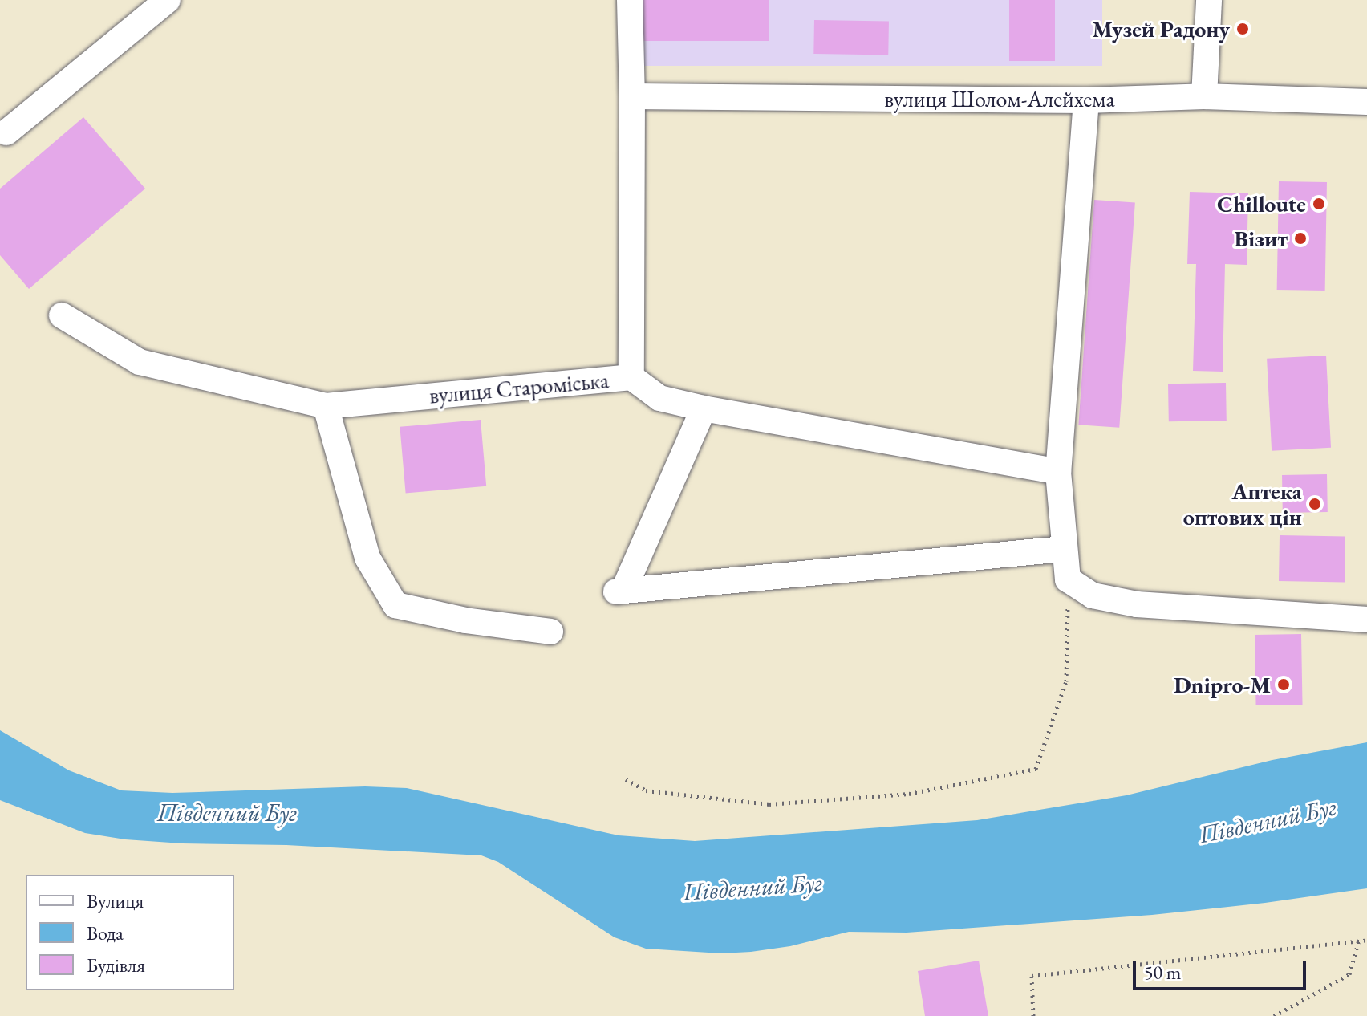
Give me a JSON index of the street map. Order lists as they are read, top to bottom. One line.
{"streets":{"street":["вулиця Шолом-Алейхема","вулиця Староміська"]},"water":["Південний Буг"],"places":["Музей Радону","Chilloute","Візит","Аптека оптових цін","Dnipro-M"],"legend":["Вулиця","Вода","Будівля"],"scale_bar":"50 m"}
